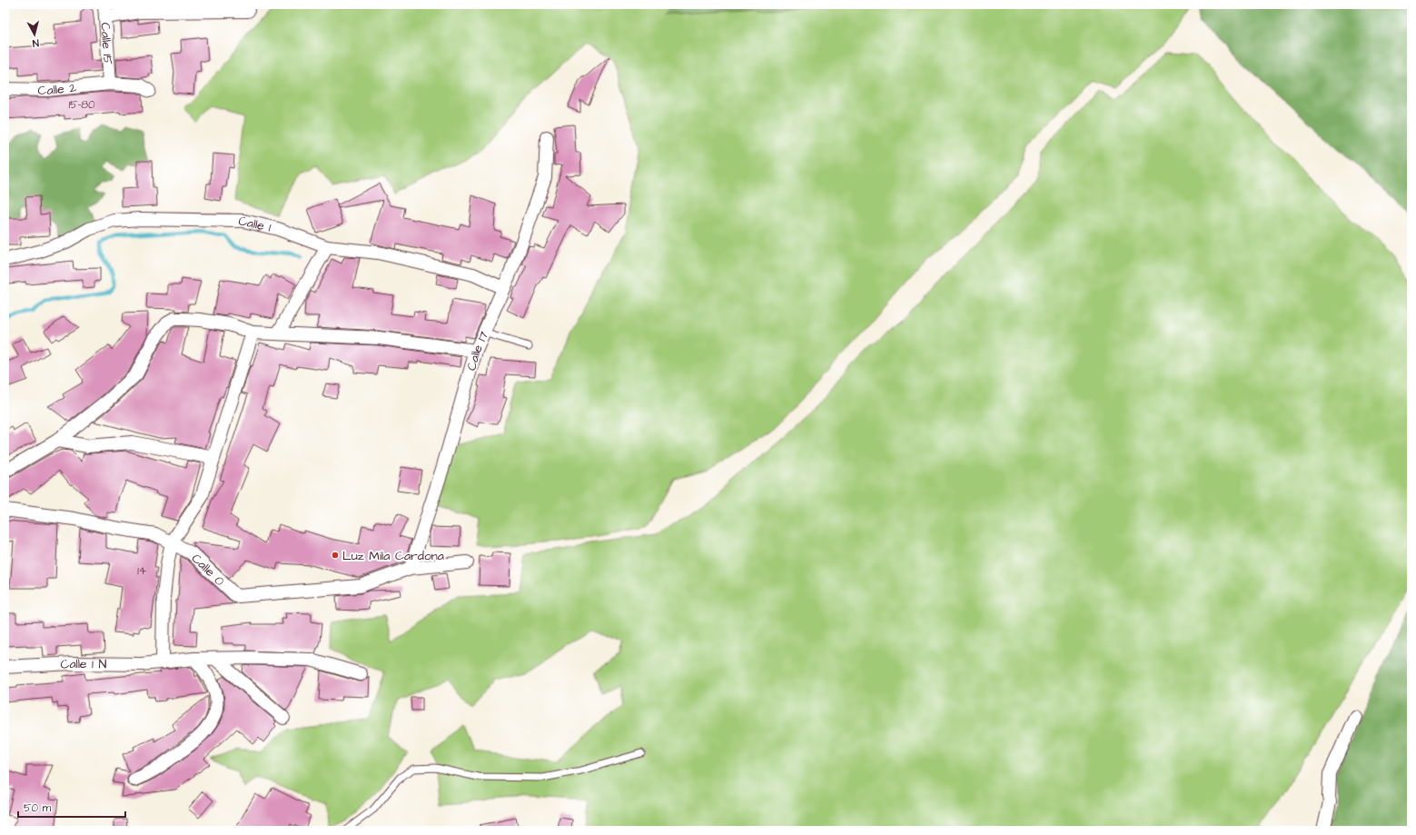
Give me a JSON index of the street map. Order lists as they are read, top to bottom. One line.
{"streets":{"street":["Calle 15","Calle 2","Calle 1","Calle 17","Calle 0","Calle 1 N"]},"crossings":[["Calle 15","Calle 2"],["Calle 1","Calle 17"],["Calle 17","Calle 0"]],"places":["Luz Mila Cardona"],"house_numbers":["15-80","14"],"scale_bar":"50 m","north":"bottom"}
